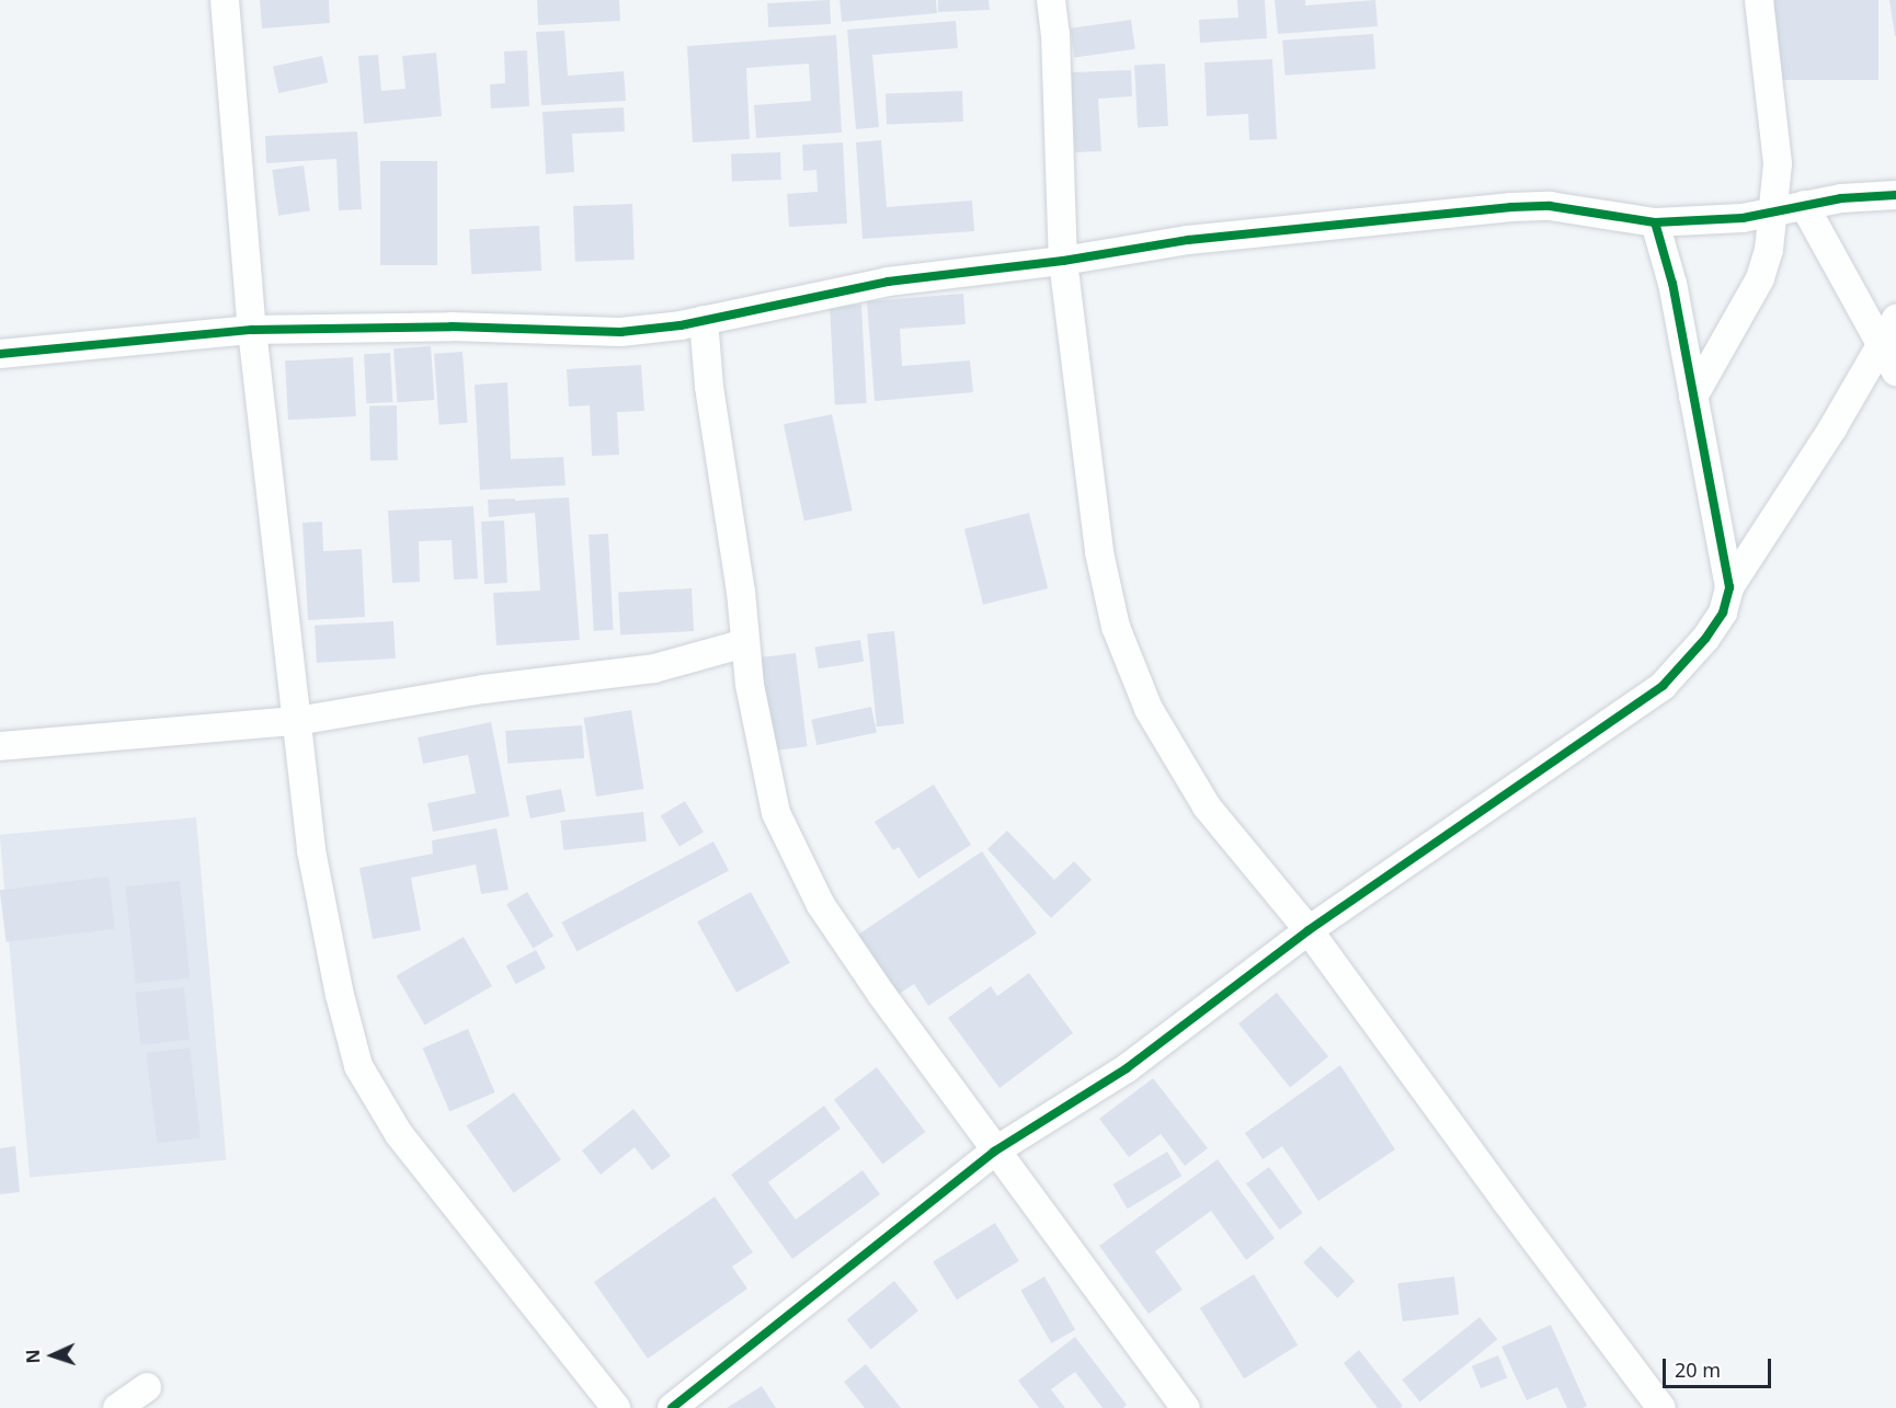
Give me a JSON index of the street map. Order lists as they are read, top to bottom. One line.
{"scale_bar":"20 m","north":"left"}
